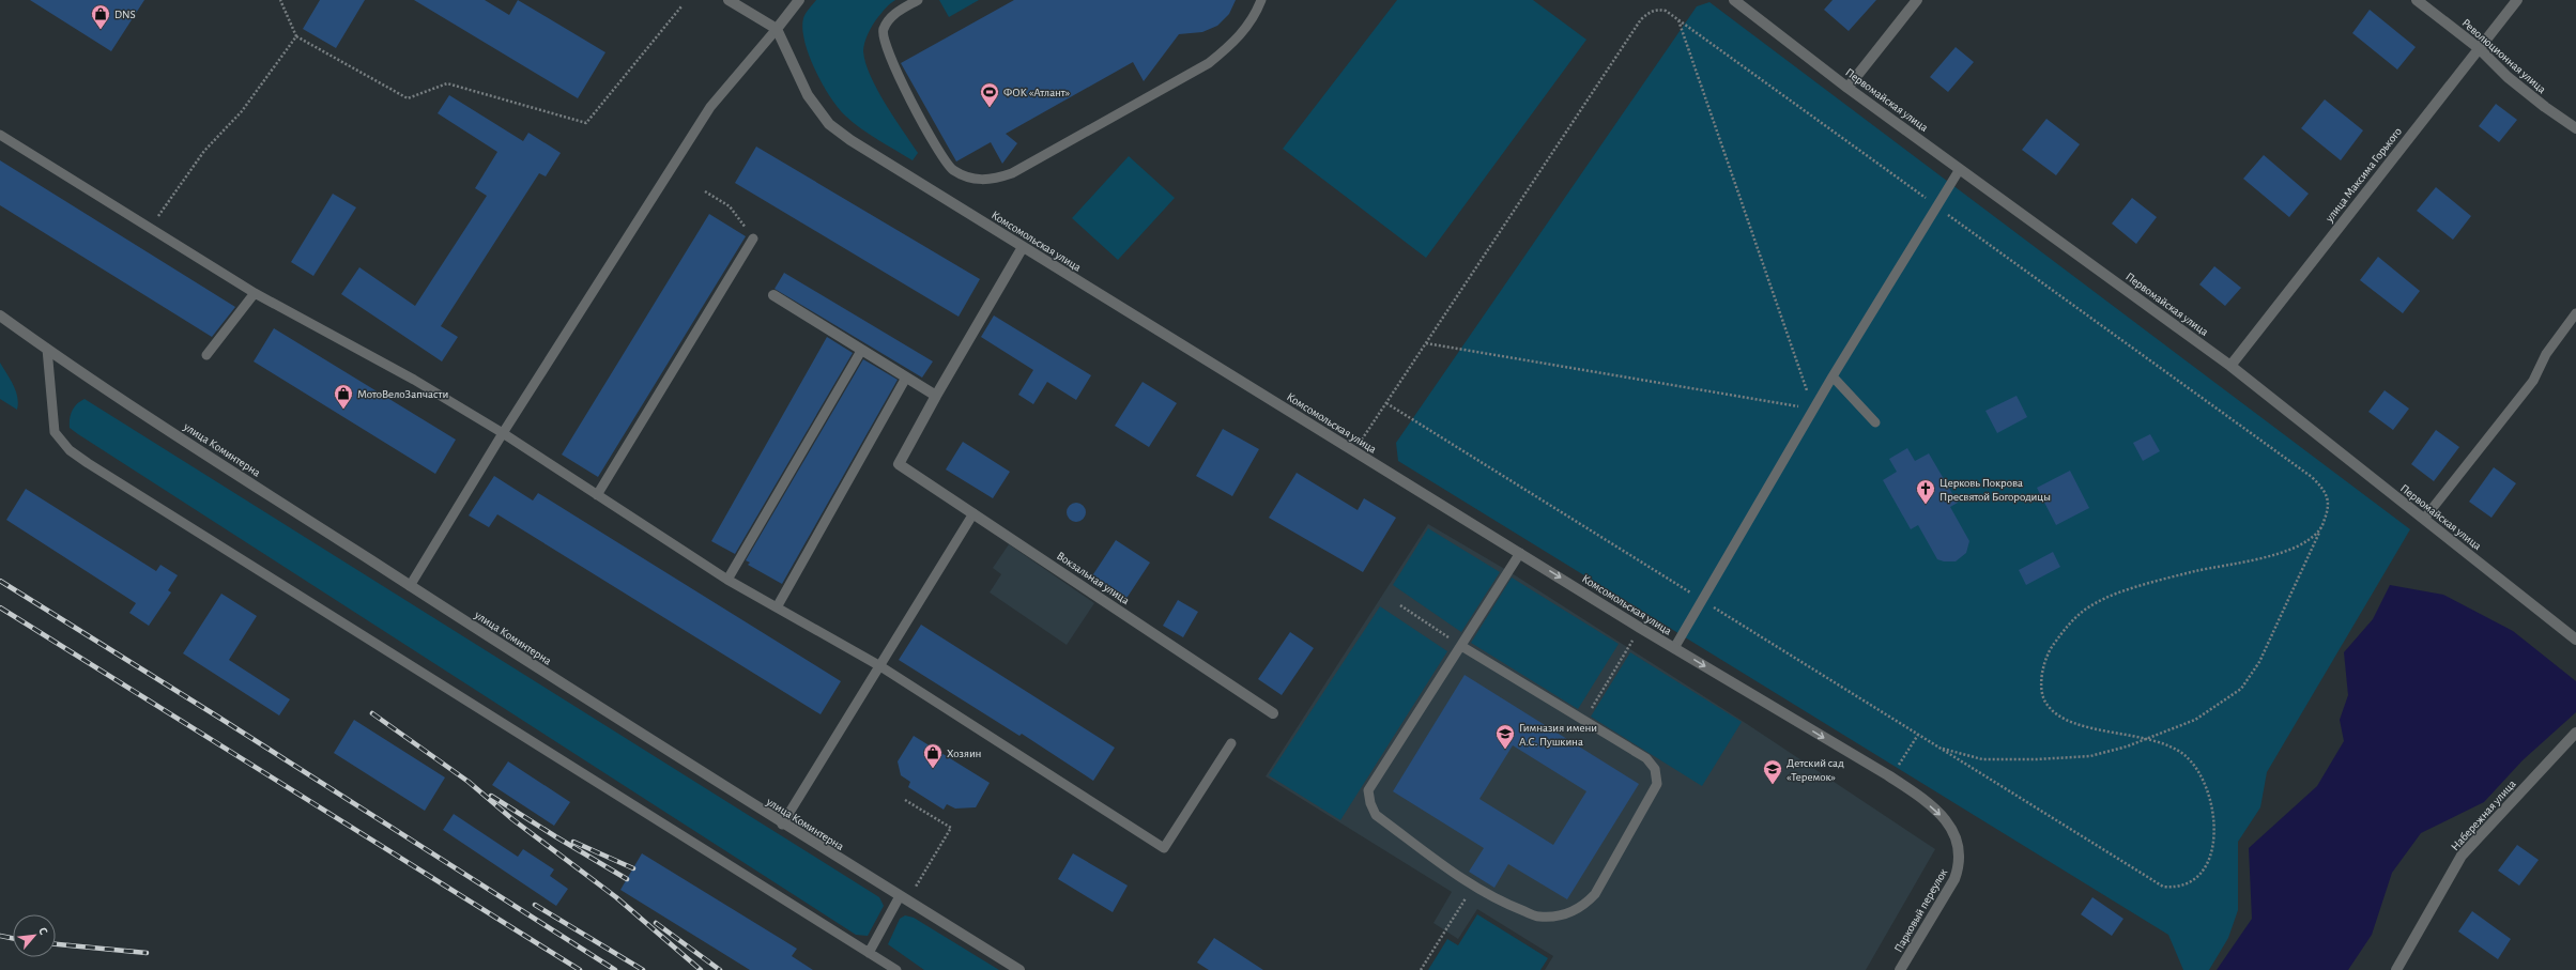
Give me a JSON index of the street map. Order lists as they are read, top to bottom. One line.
{"streets":{"street":["Революционная улица","Первомайская улица","улица Максима Горького","Комсомольская улица","улица Коминтерна","Вокзальная улица","Набережная улица","Парковый переулок"]},"crossings":[["Революционная улица","улица Максима Горького"],["Первомайская улица","улица Максима Горького"],["Комсомольская улица","Парковый переулок"]],"places":{"shop":["DNS","МотоВелоЗапчасти","Хозяин"],"sports":["ФОК «Атлант»"],"church":["Церковь Покрова Пресвятой Богородицы"],"school or university":["Гимназия имени А.С. Пушкина","Детский сад «Теремок»"]},"north":"top right"}
